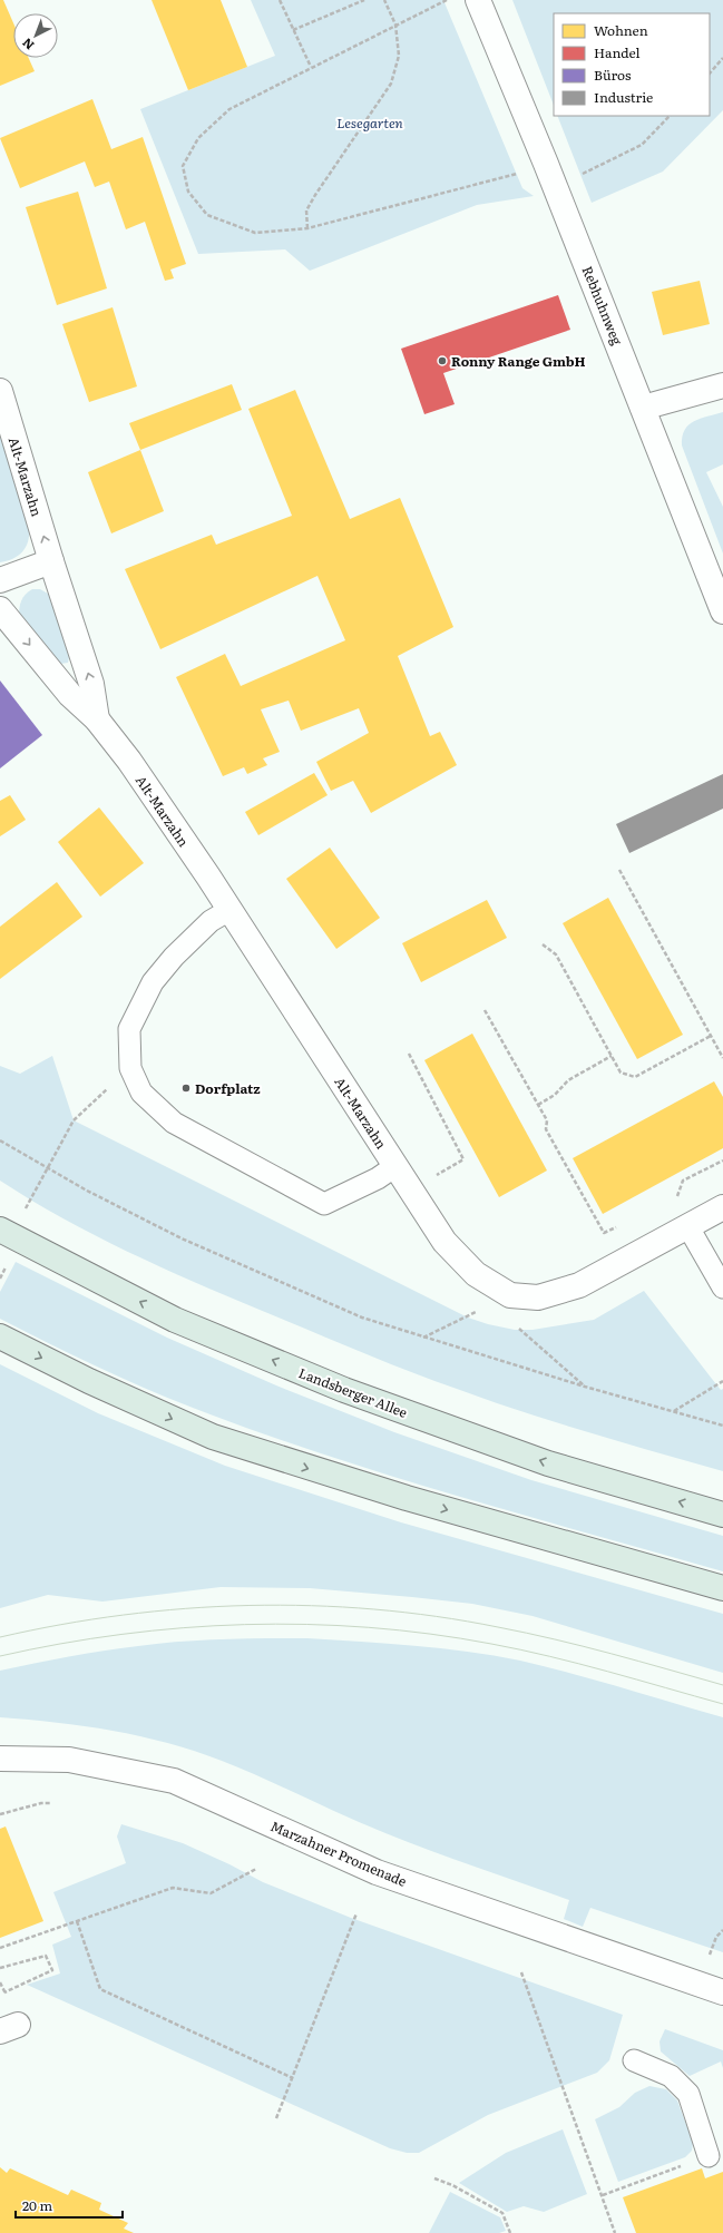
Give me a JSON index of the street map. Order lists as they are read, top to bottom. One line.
{"streets":{"main road":["Landsberger Allee"],"street":["Rebhuhnweg","Alt-Marzahn","Marzahner Promenade"]},"parks":["Lesegarten"],"places":["Ronny Range GmbH","Dorfplatz"],"legend":["Wohnen","Handel","Büros","Industrie"],"scale_bar":"20 m","north":"bottom left"}
